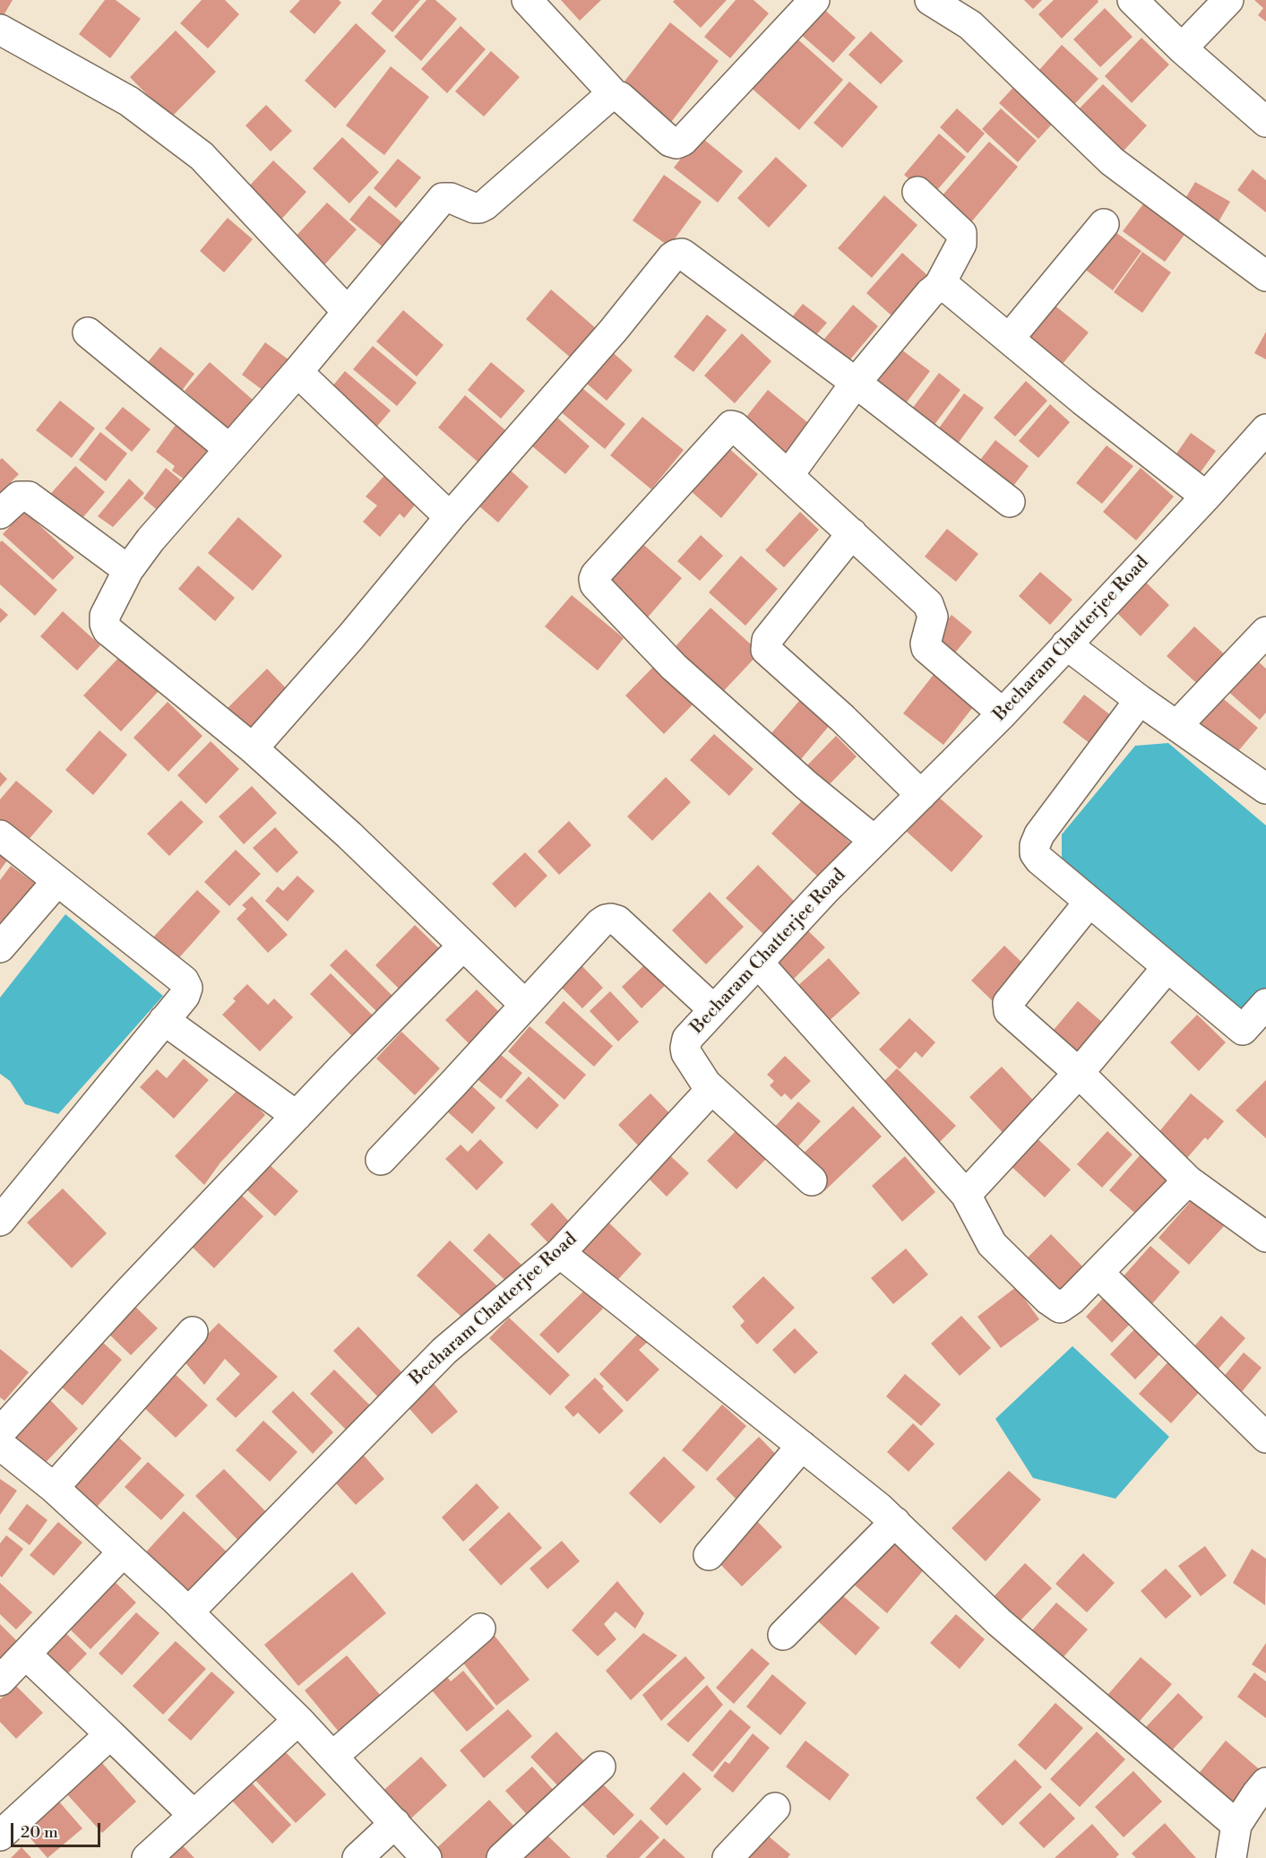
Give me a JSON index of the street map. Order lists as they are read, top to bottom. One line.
{"streets":{"street":["Becharam Chatterjee Road"]},"scale_bar":"20 m"}
